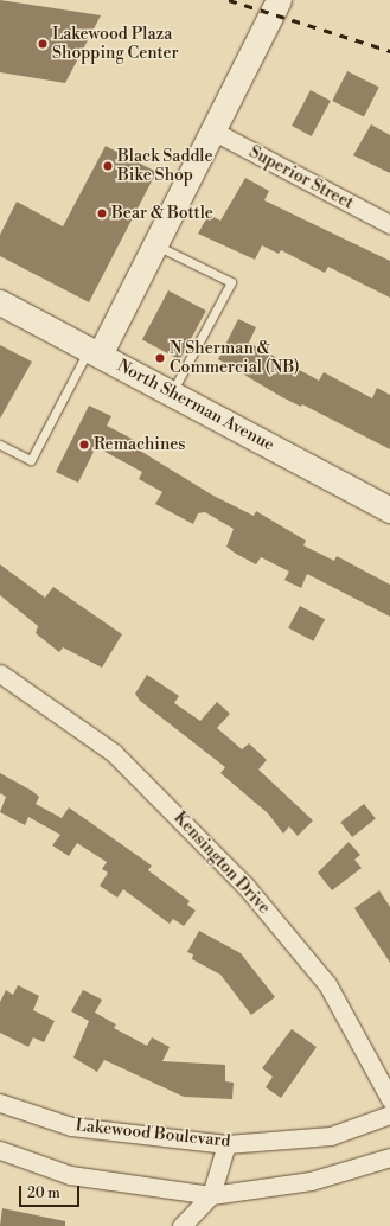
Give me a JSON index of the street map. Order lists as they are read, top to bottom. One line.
{"streets":{"street":["Superior Street","North Sherman Avenue","Kensington Drive","Lakewood Boulevard"]},"places":["Lakewood Plaza Shopping Center","Black Saddle Bike Shop","Bear & Bottle","N Sherman & Commercial (NB)","Remachines"],"scale_bar":"20 m"}
